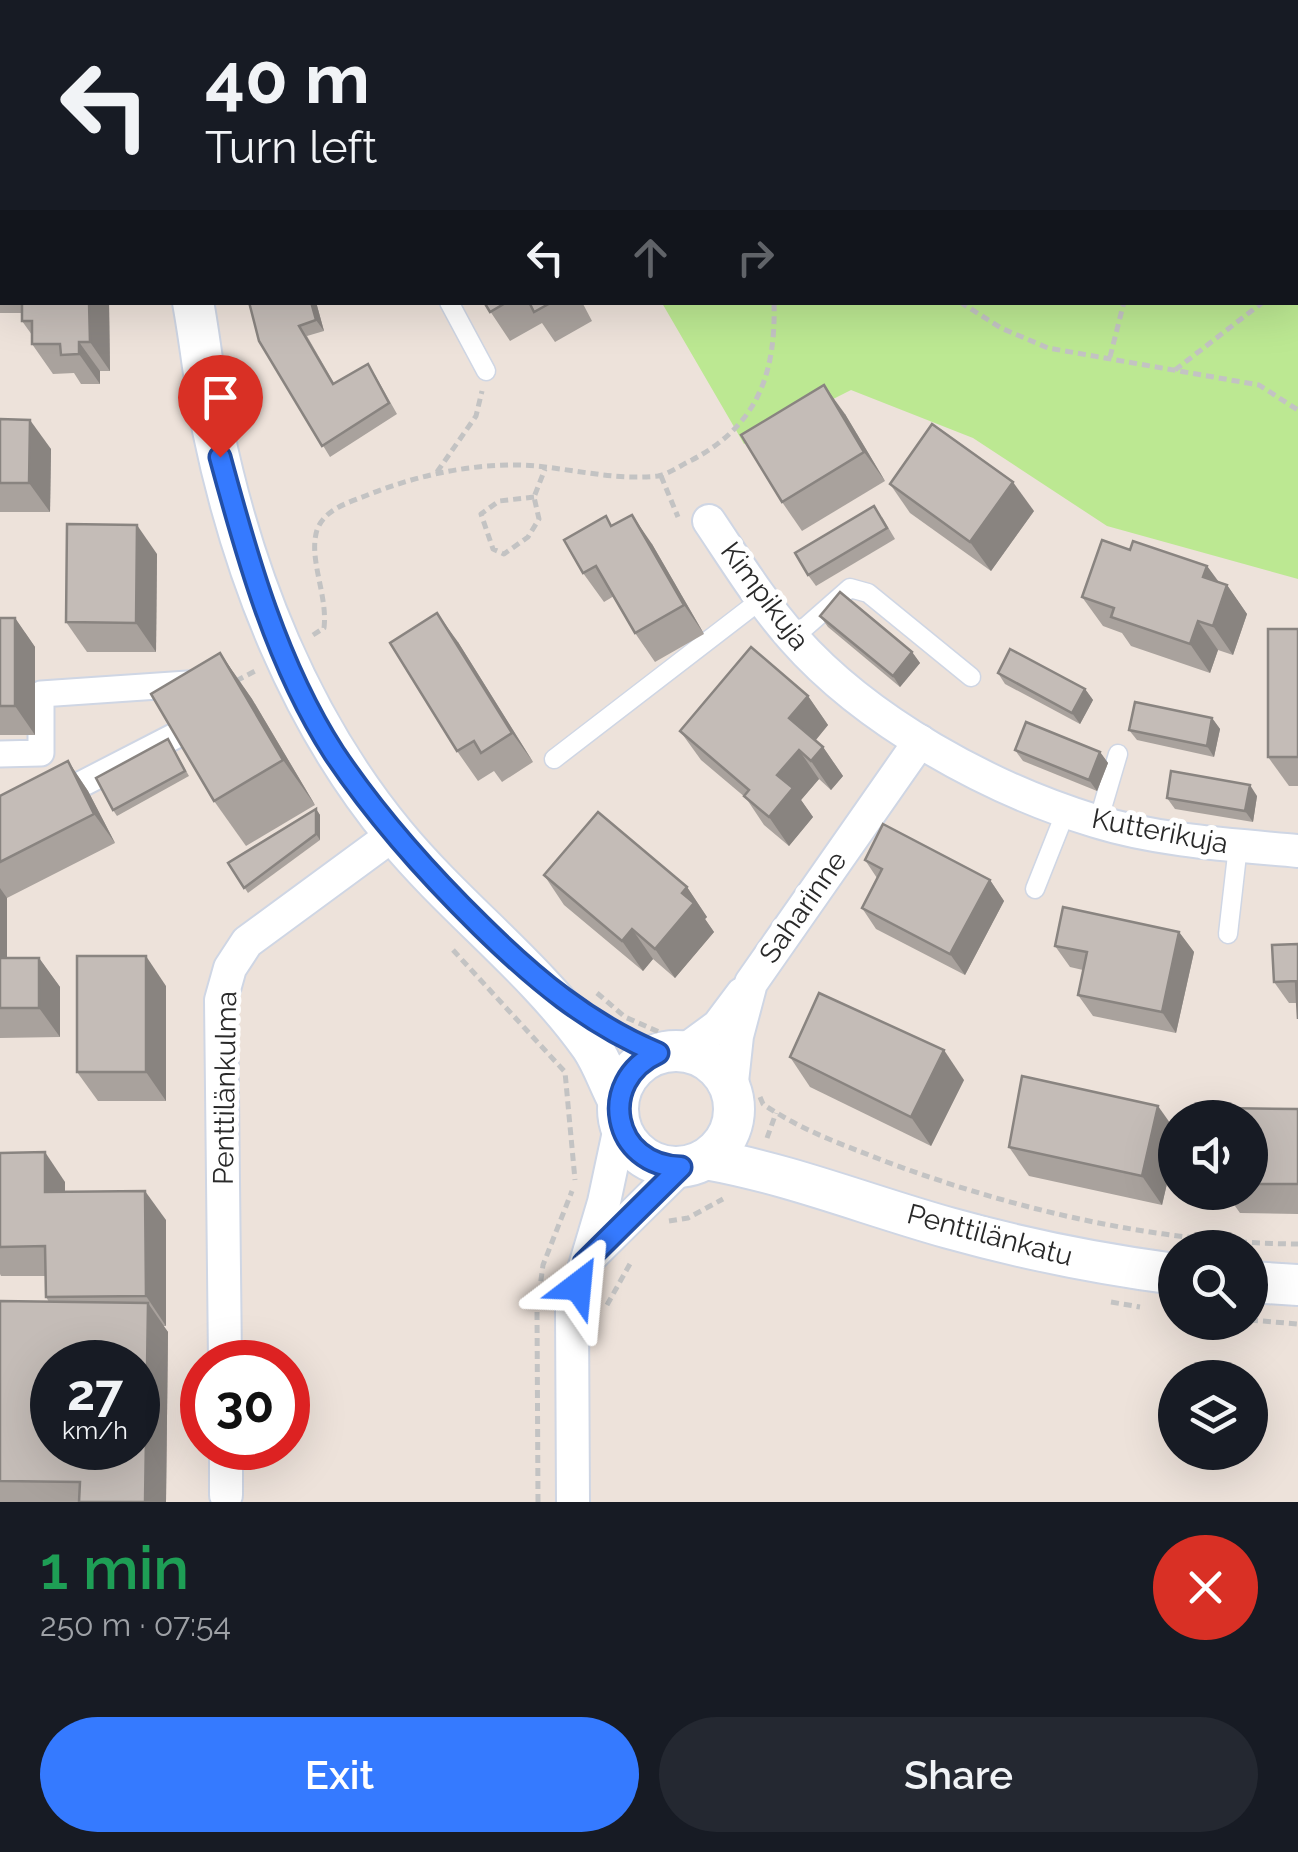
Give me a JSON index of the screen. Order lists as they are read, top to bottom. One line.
{"streets":{"street":["Kimpikuja","Kutterikuja","Saharinne","Penttilänkulma","Penttilänkatu"]},"crossings":[["Kimpikuja","Kutterikuja"],["Kimpikuja","Saharinne"],["Kutterikuja","Saharinne"],["Saharinne","Penttilänkatu"]],"page":{"turn":["40 m","Turn left"],"speed":"27 km/h","limit":"30","heading":["1 min","250 m · 07:54"],"buttons":["Exit","Share"]}}
